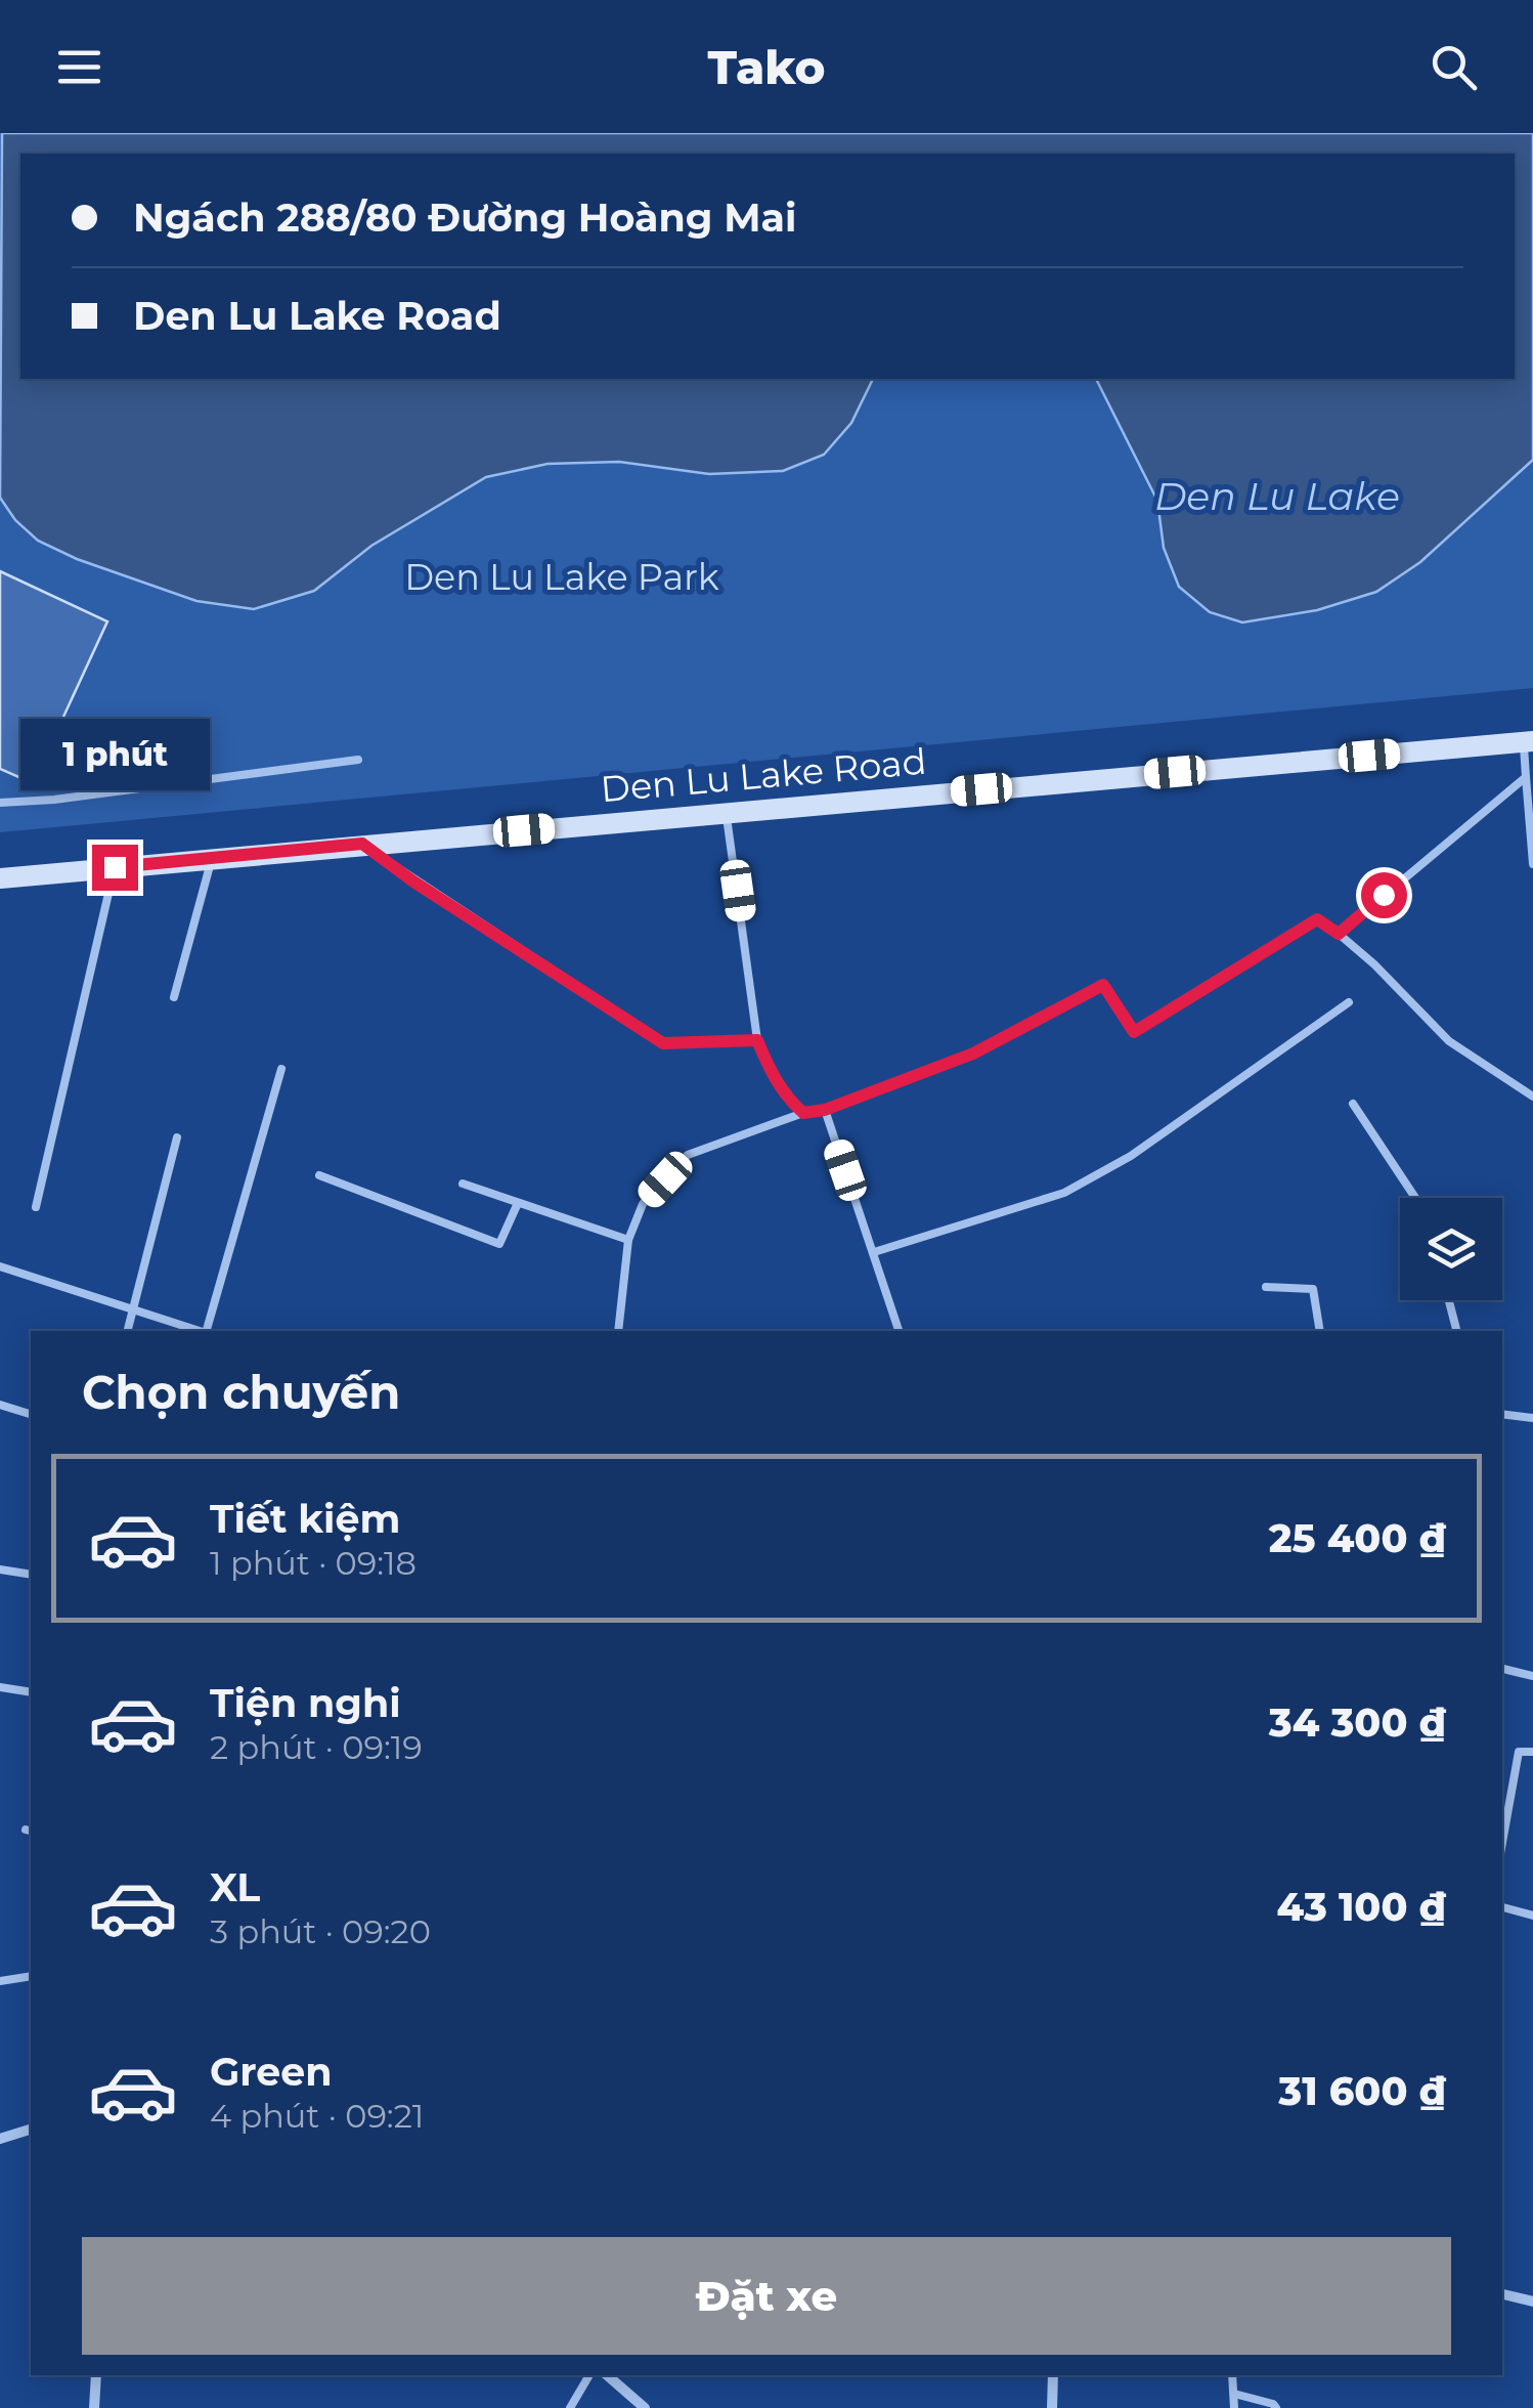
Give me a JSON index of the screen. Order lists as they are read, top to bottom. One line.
{"streets":{"street":["Den Lu Lake Road"]},"water":["Den Lu Lake"],"parks":["Den Lu Lake Park"],"page":{"header":"Tako","banner":["Ngách 288/80 Đường Hoàng Mai","Den Lu Lake Road"],"bubble":"1 phút","heading":"Chọn chuyến","list":[{"name":"Tiết kiệm","note":"1 phút · 09:18","value":"25 400 ₫"},{"name":"Tiện nghi","note":"2 phút · 09:19","value":"34 300 ₫"},{"name":"XL","note":"3 phút · 09:20","value":"43 100 ₫"},{"name":"Green","note":"4 phút · 09:21","value":"31 600 ₫"}],"buttons":"Đặt xe"}}
